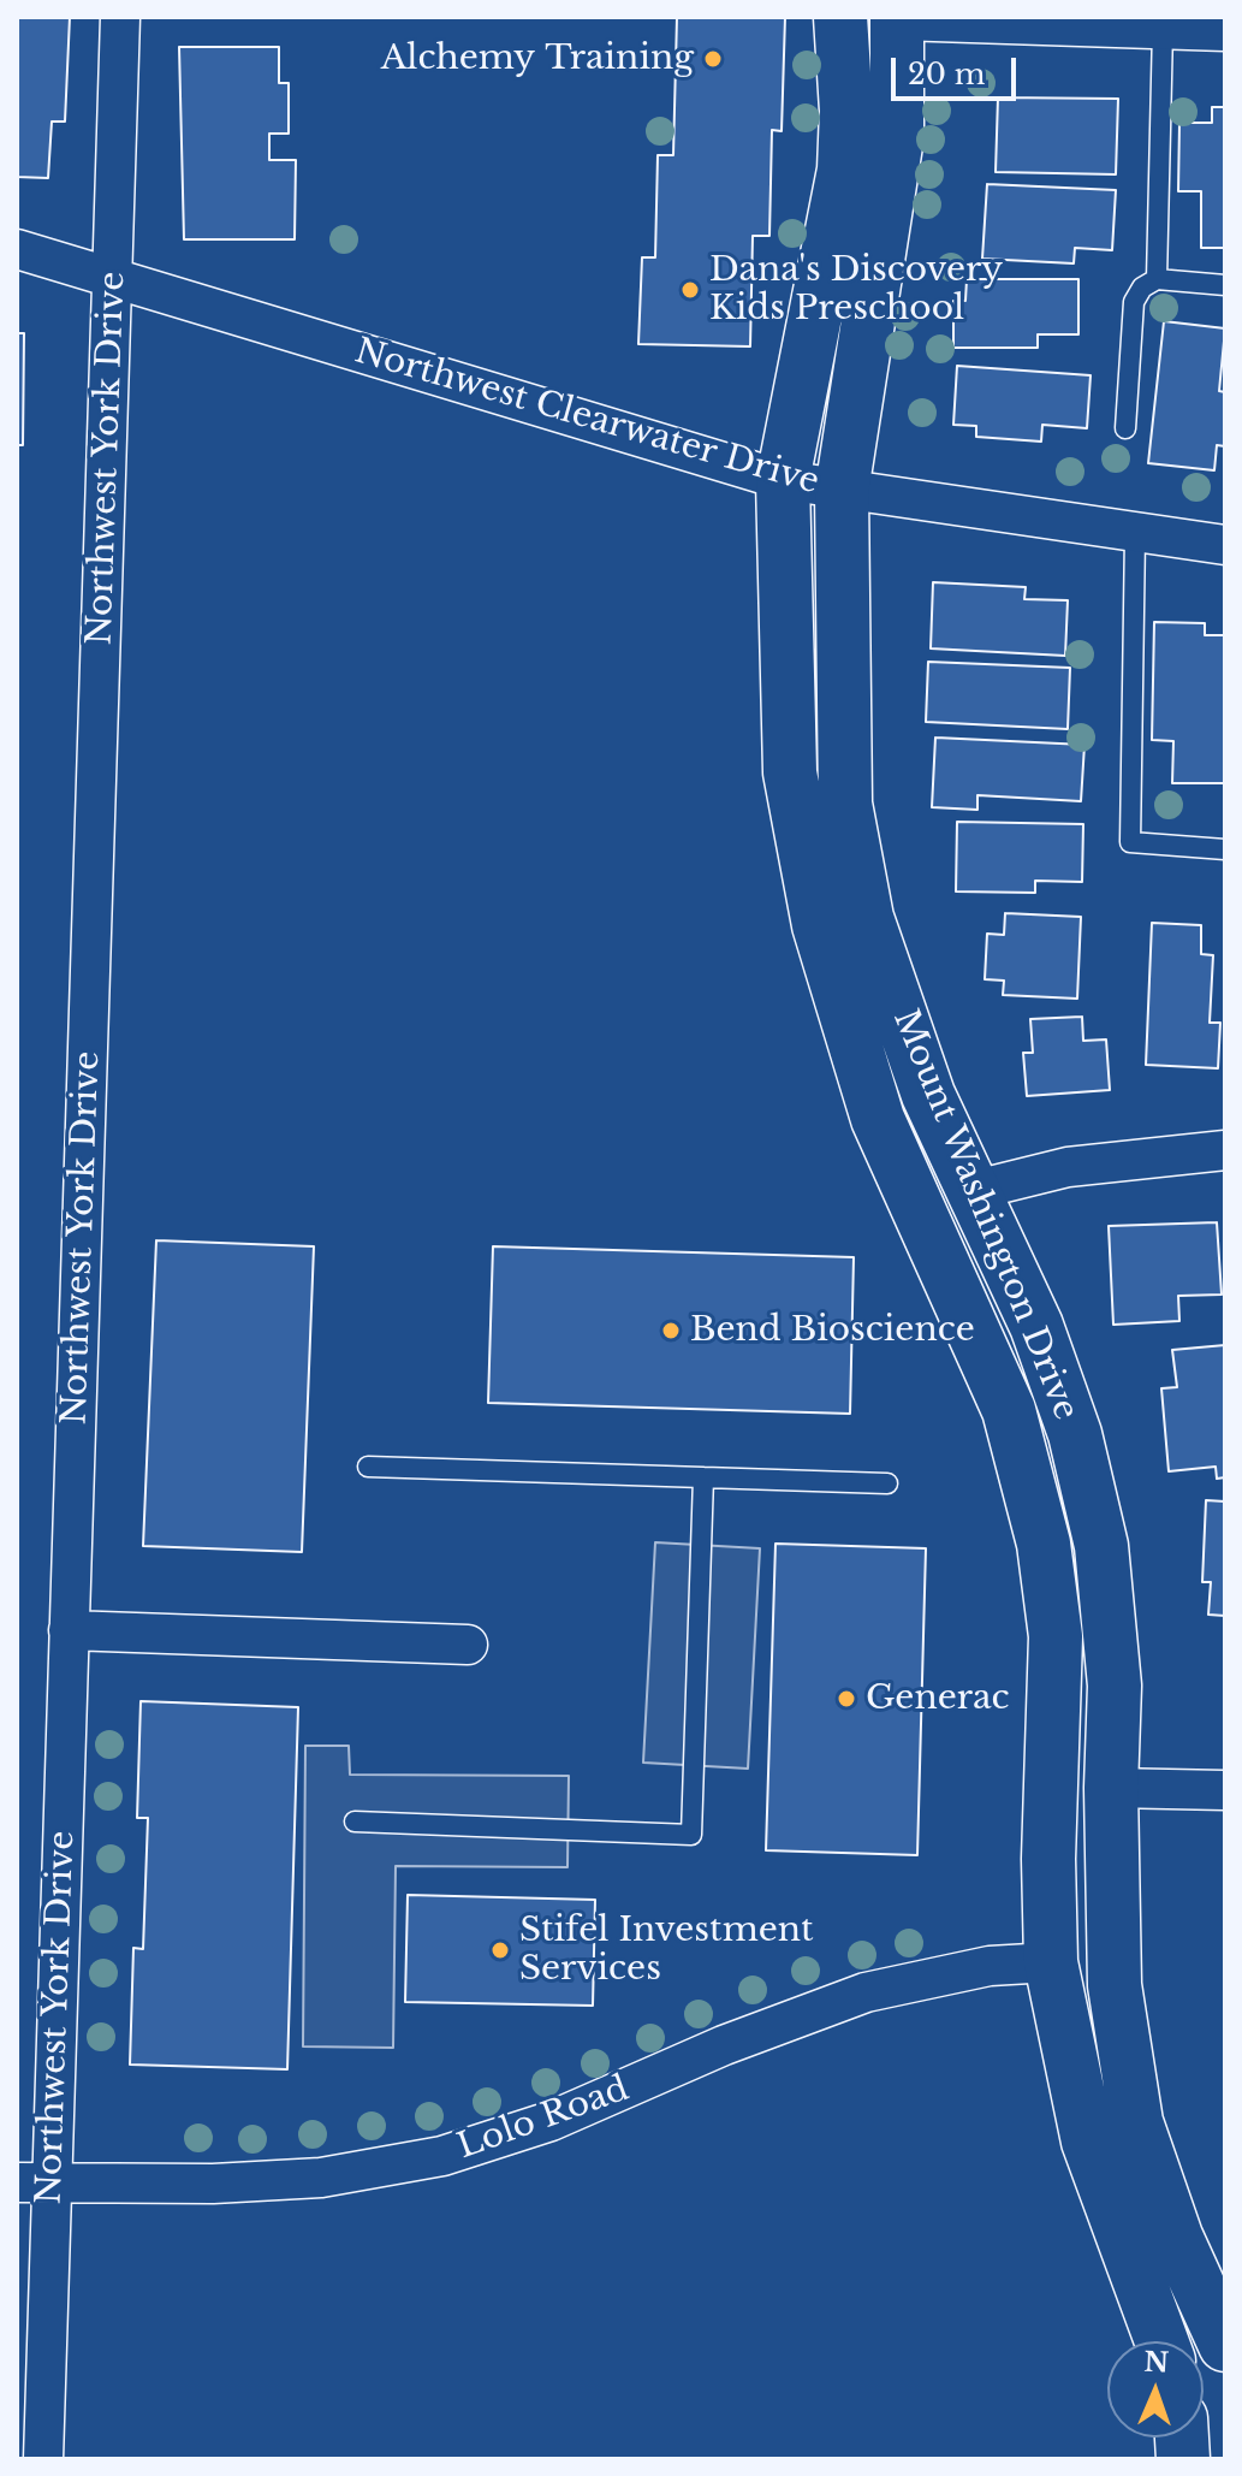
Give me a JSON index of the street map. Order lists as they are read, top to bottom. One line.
{"streets":{"main road":["Mount Washington Drive"],"street":["Northwest Clearwater Drive","Northwest York Drive","Lolo Road"]},"crossings":[["Northwest Clearwater Drive","Northwest York Drive"],["Northwest Clearwater Drive","Mount Washington Drive"],["Northwest York Drive","Lolo Road"],["Mount Washington Drive","Lolo Road"]],"places":["Alchemy Training","Dana's Discovery Kids Preschool","Bend Bioscience","Generac","Stifel Investment Services"],"scale_bar":"20 m","north":"top"}
